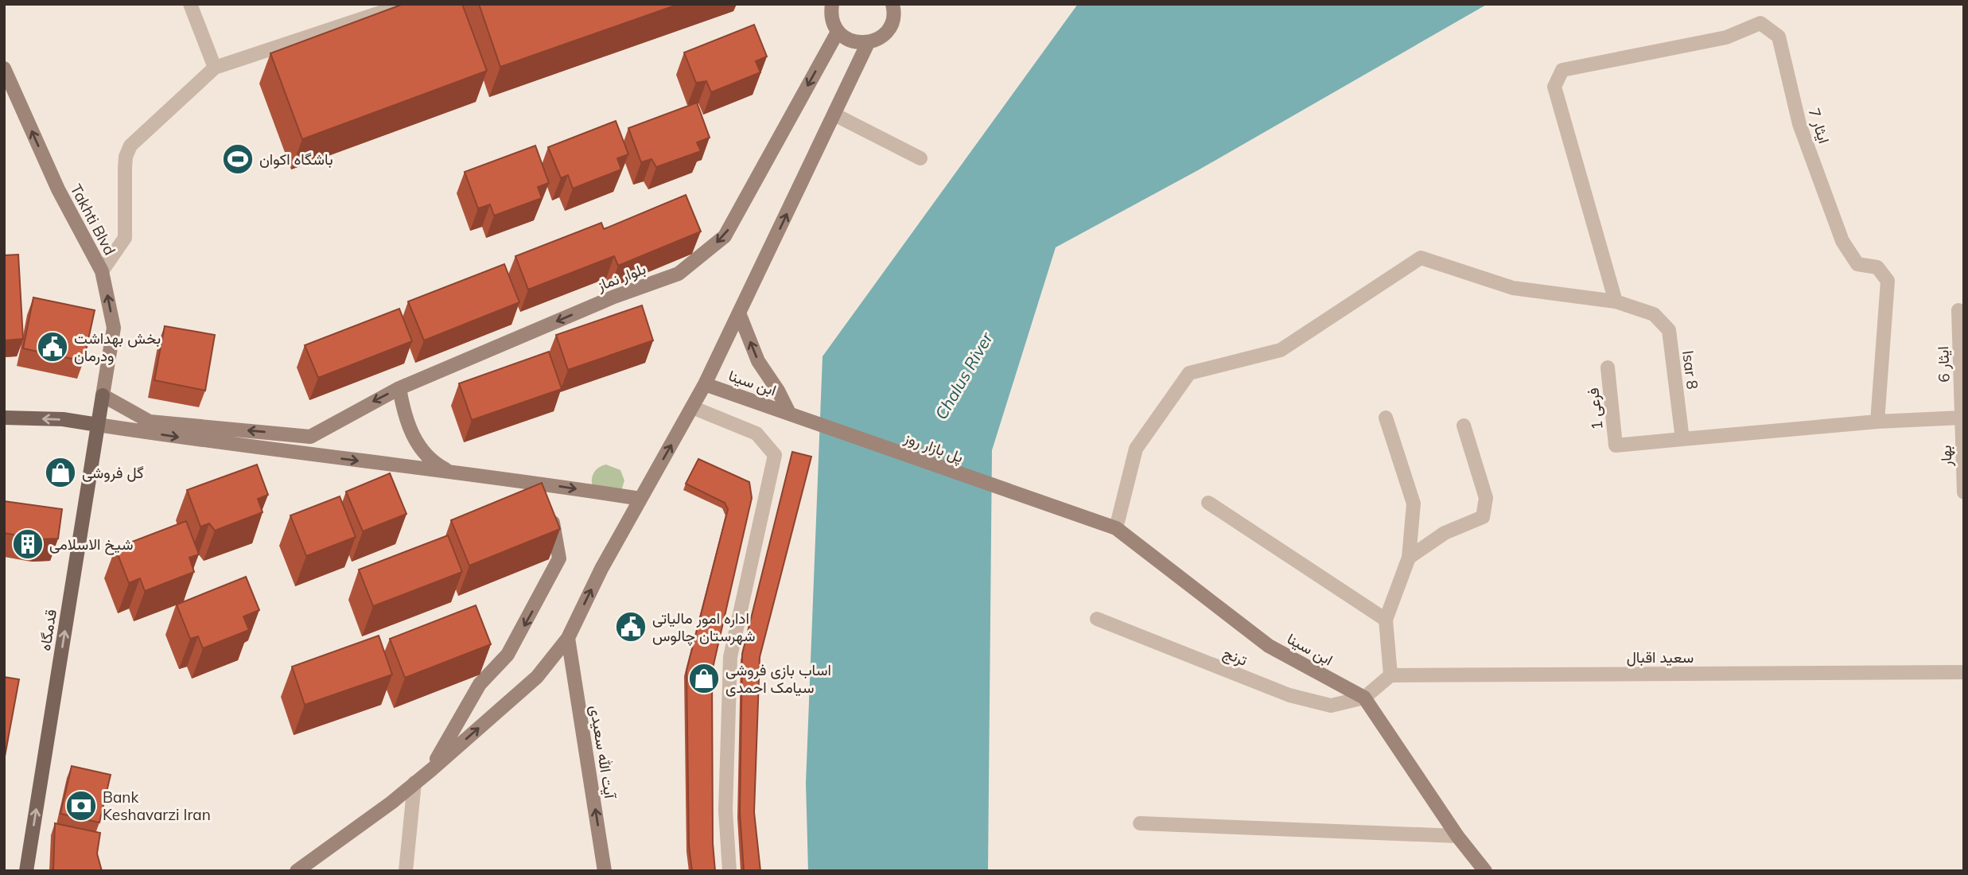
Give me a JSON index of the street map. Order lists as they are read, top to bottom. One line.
{"streets":{"main road":["Takhti Blvd","بلوار نماز","ابن سینا","پل بازار روز","قدمگاه","آیت الله سعیدی"],"street":["ایثار 7","ایثار 6","Isar 8","فرعی 1","بهار","ترنج","سعید اقبال"]},"crossings":[["ایثار 7","Isar 8"],["Takhti Blvd","بلوار نماز"],["Takhti Blvd","قدمگاه"],["بلوار نماز","قدمگاه"],["ایثار 6","بهار"],["Isar 8","ابن سینا"],["Isar 8","فرعی 1"],["ابن سینا","پل بازار روز"],["ابن سینا","ترنج"]],"one_way":["Takhti Blvd","بلوار نماز","قدمگاه","آیت الله سعیدی"],"water":["Chalus River"],"places":{"sports":["باشگاه اکوان"],"public building":["بخش بهداشت ودرمان","اداره امور مالیاتی شهرستان چالوس"],"shop":["گل فروشی","اساب بازی فروشی سیامک احمدی"],"building":["شیخ الاسلامی"],"bank":["Bank Keshavarzi Iran"]}}
